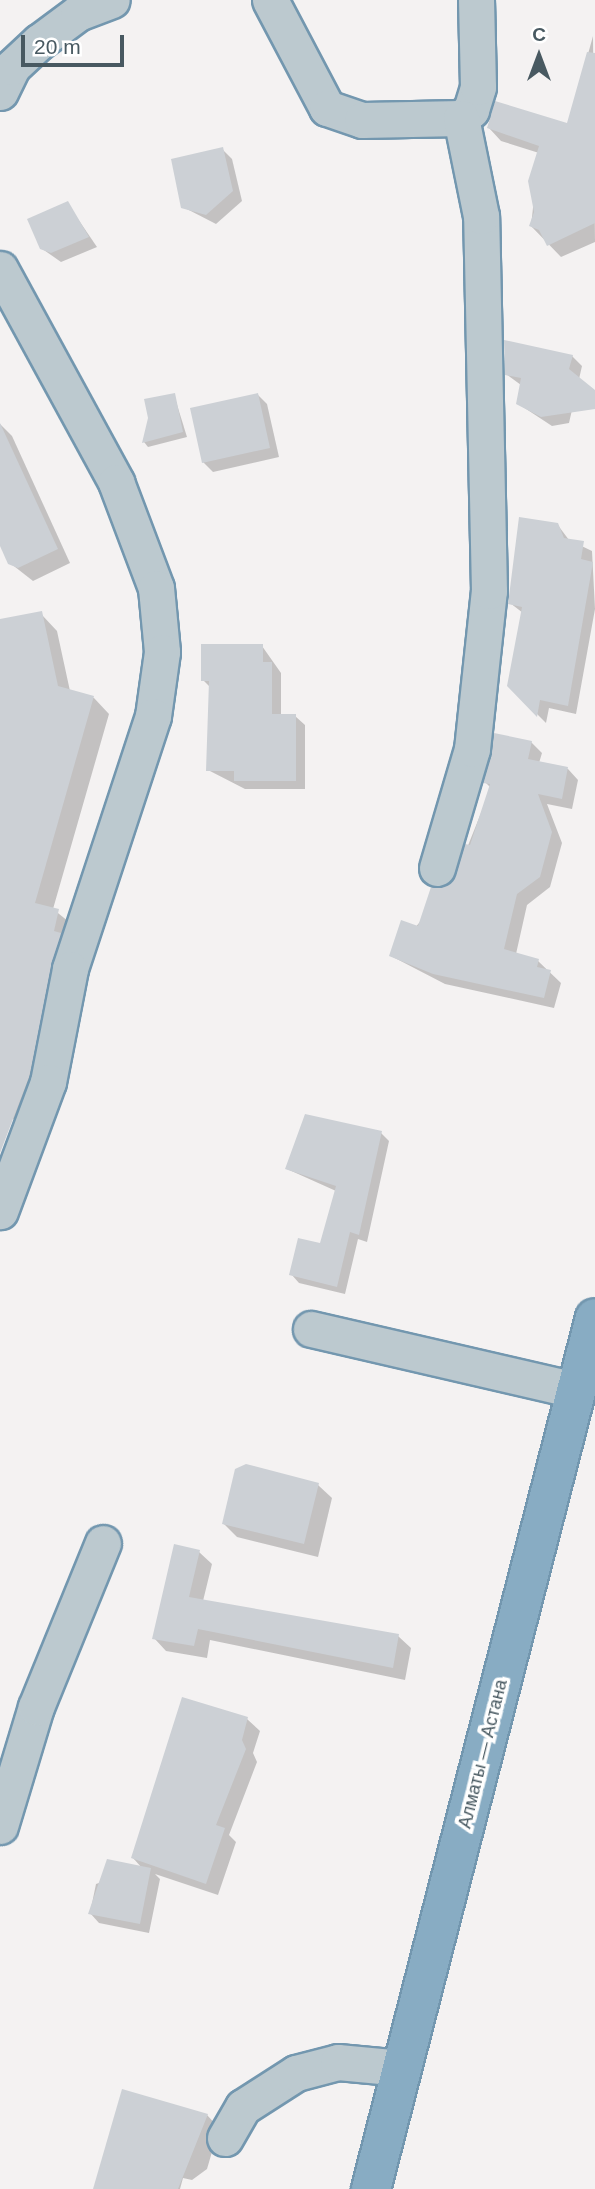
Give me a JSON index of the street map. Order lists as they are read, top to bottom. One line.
{"streets":{"highway":["Алматы — Астана"]},"scale_bar":"20 m","north":"top"}
